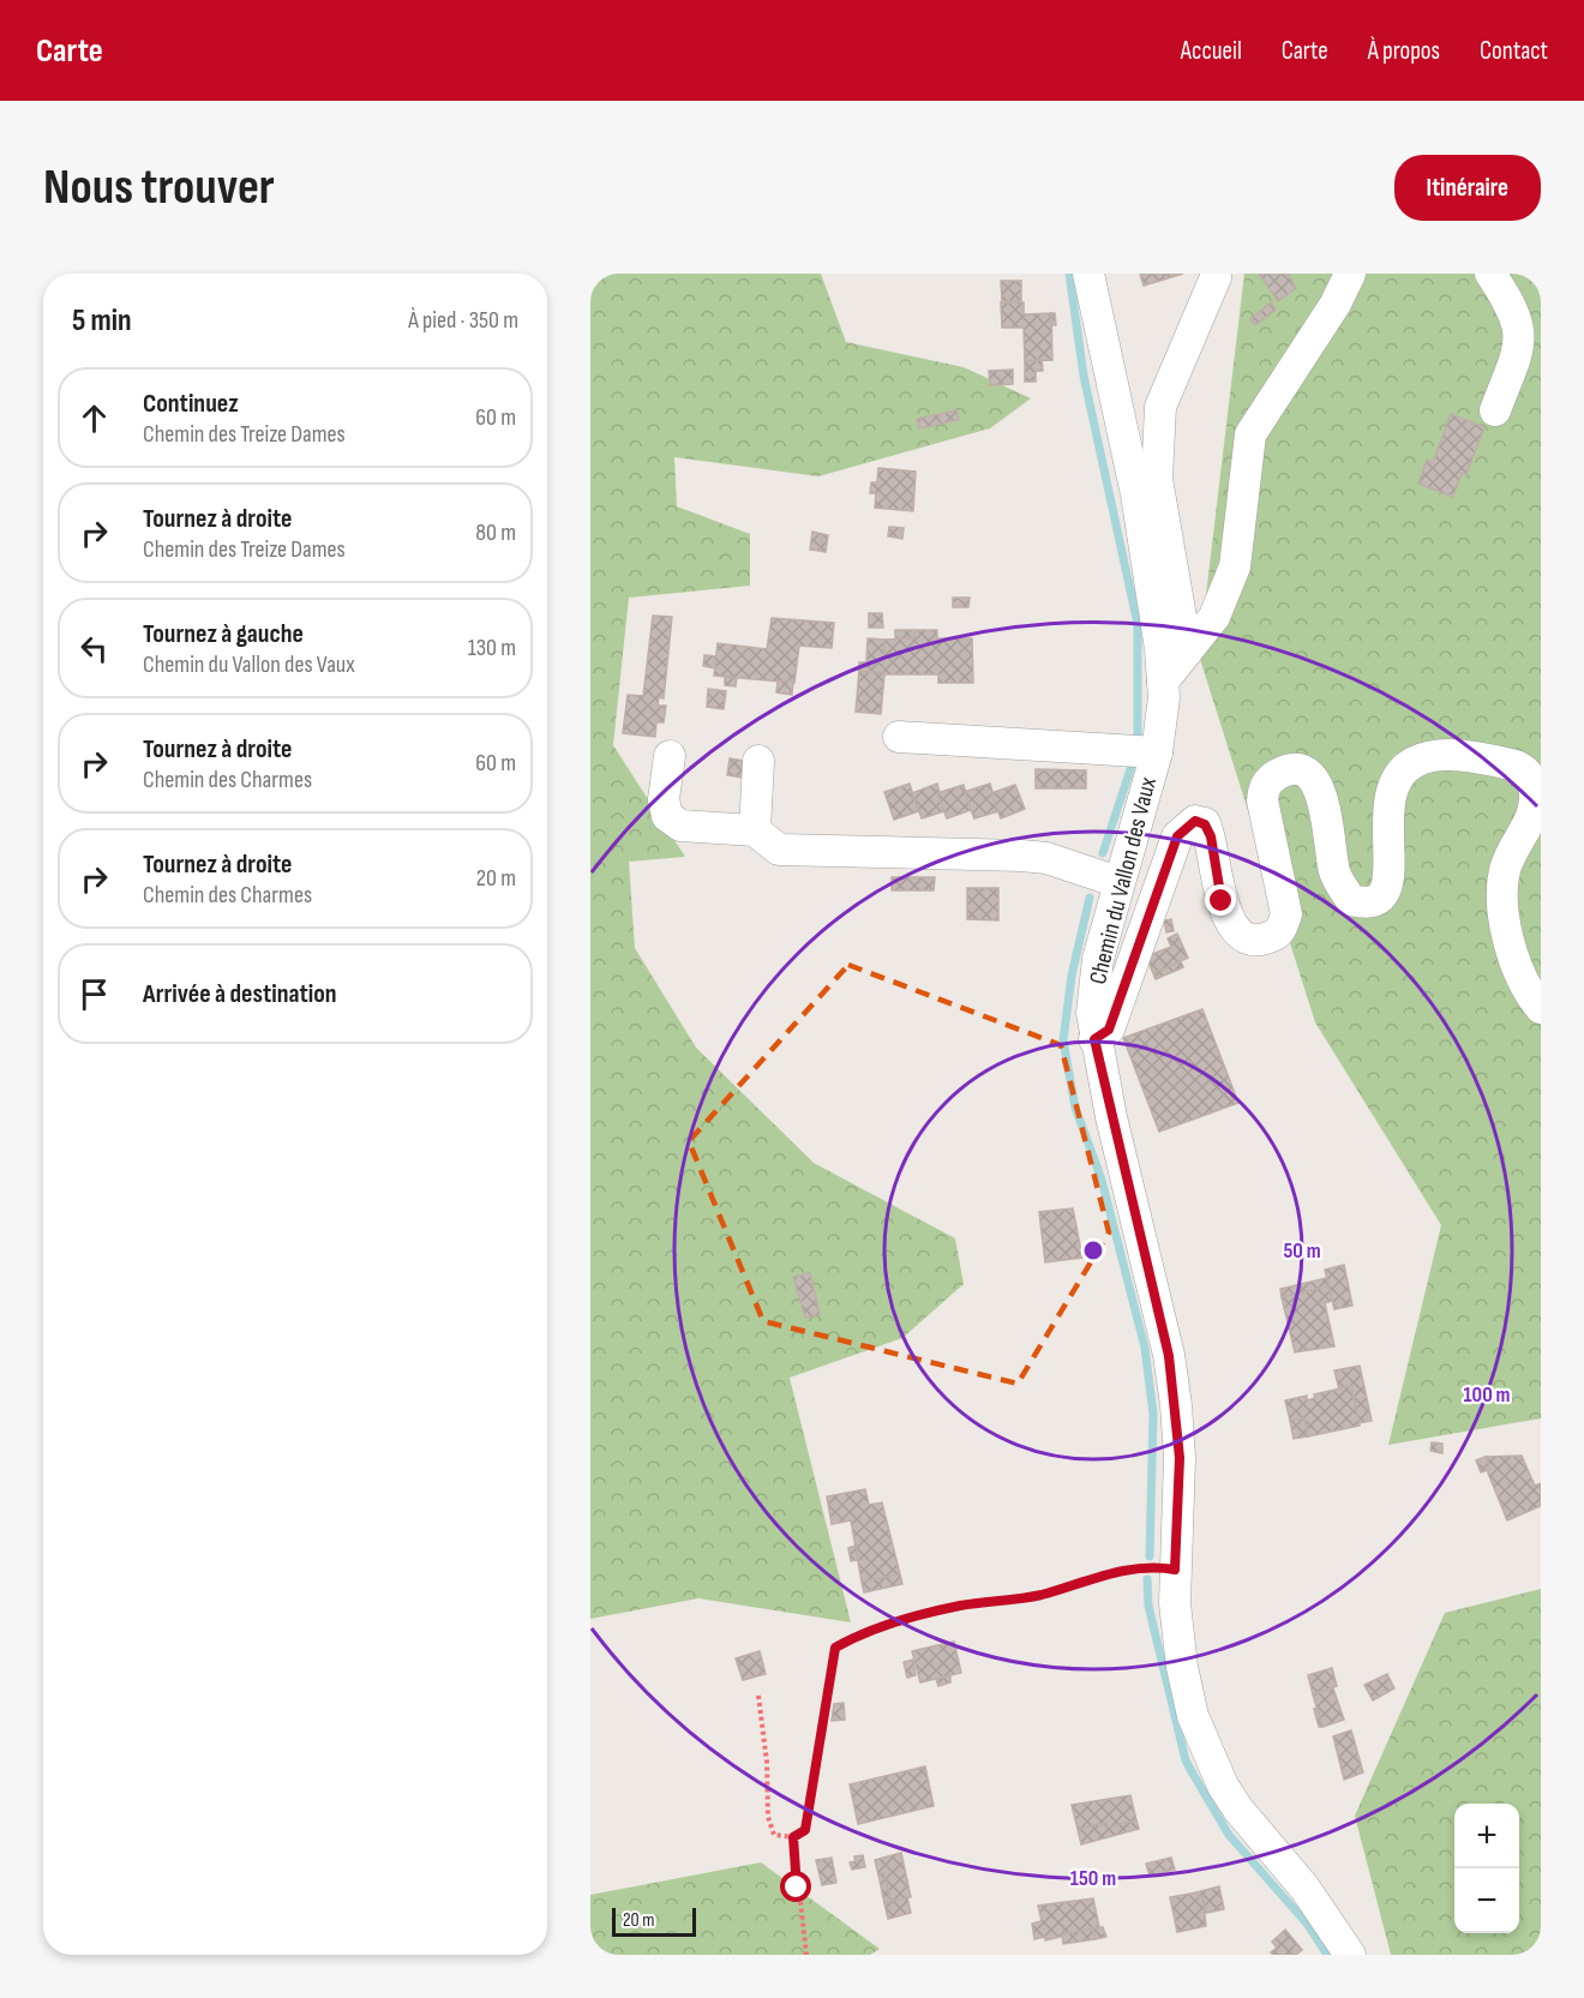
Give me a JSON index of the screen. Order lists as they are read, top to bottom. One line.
{"streets":{"street":["Chemin du Vallon des Vaux"]},"scale_bar":"20 m","page":{"header":"Carte","nav":["Accueil","Carte","À propos","Contact"],"buttons":"Itinéraire","title":"Nous trouver","heading":["5 min","À pied · 350 m"],"list":[["Continuez","Chemin des Treize Dames","60 m"],["Tournez à droite","Chemin des Treize Dames","80 m"],["Tournez à gauche","Chemin du Vallon des Vaux","130 m"],["Tournez à droite","Chemin des Charmes","60 m"],["Tournez à droite","Chemin des Charmes","20 m"],"Arrivée à destination"],"map_buttons":["+","−"],"scale":"20 m"},"rings":["50 m","100 m","150 m"]}
